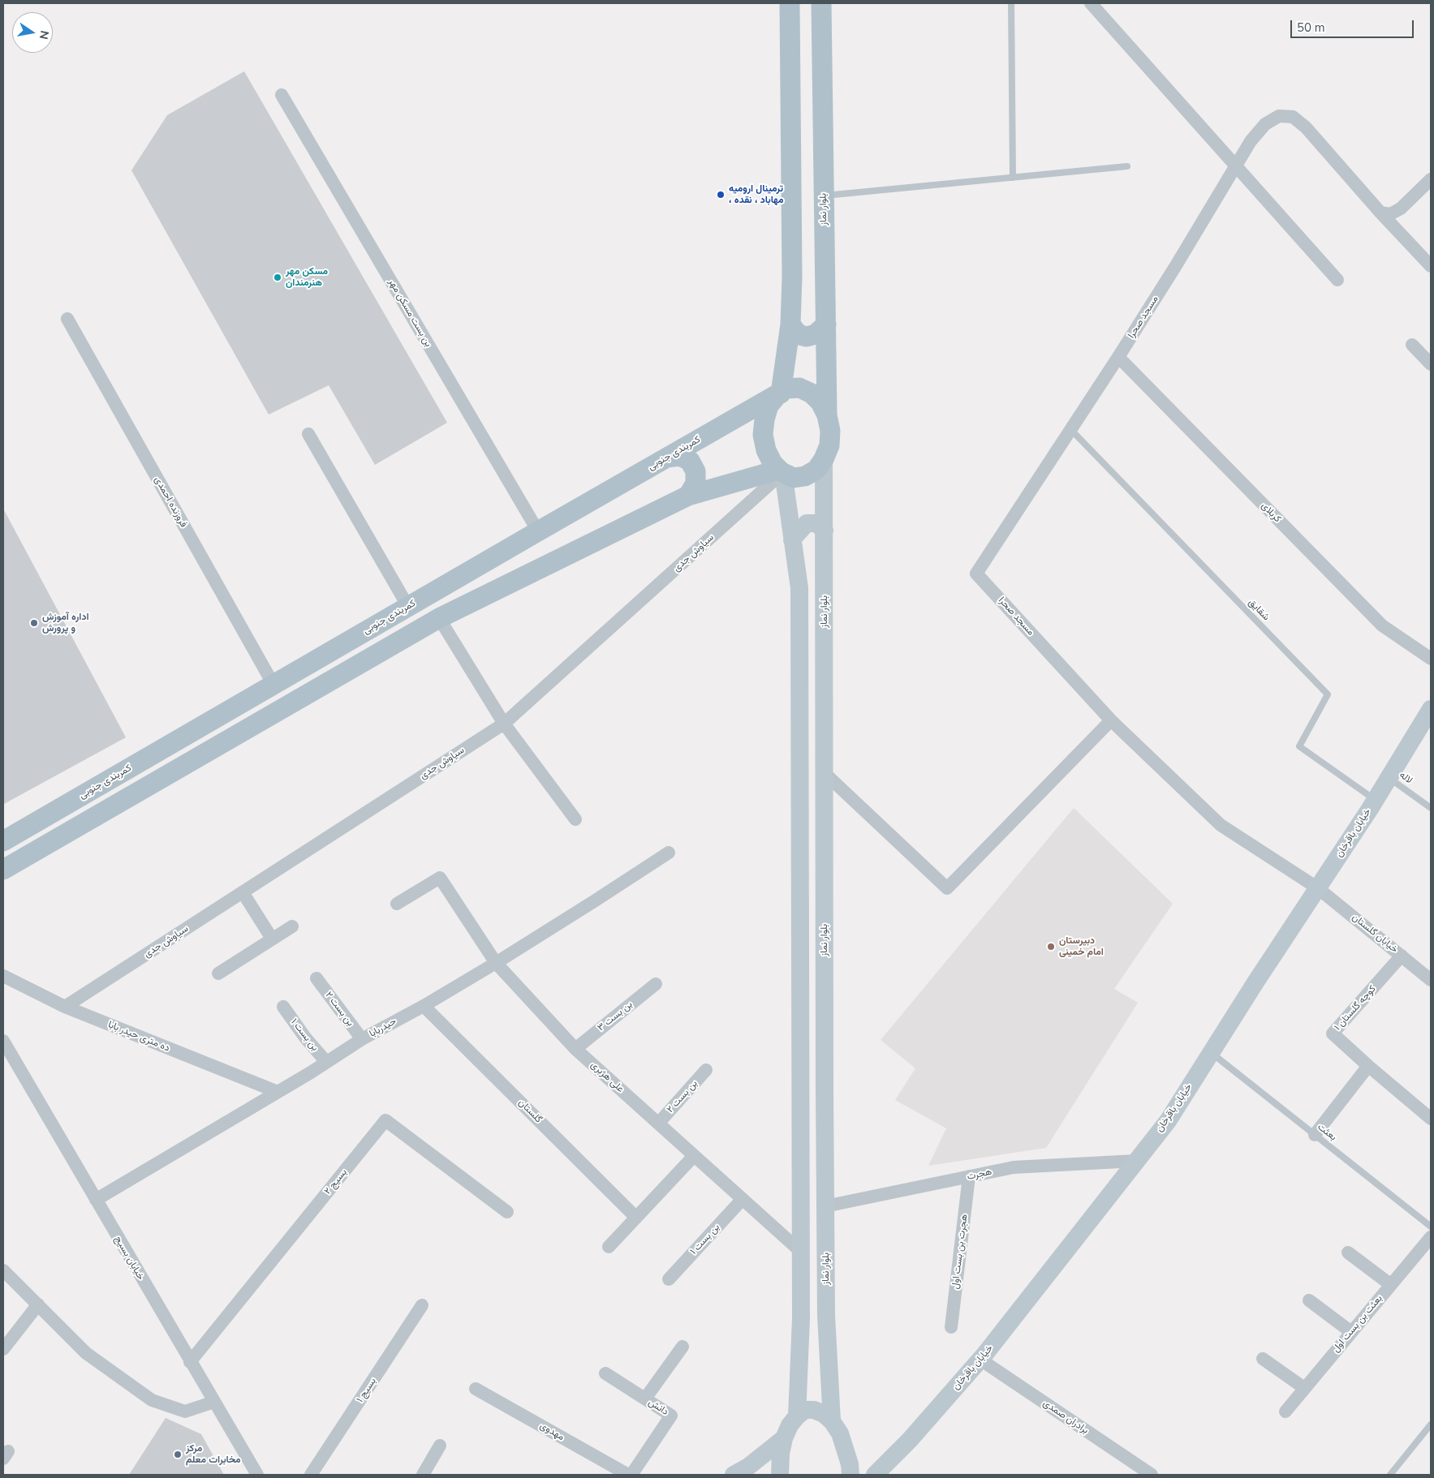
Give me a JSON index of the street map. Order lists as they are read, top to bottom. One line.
{"streets":{"main road":["بلوار نماز","کمربندی جنوبی","خیابان باقرخان"],"street":["بن بست مسکن مهر","مسجد صحرا","فروزنده احمدی","کربلای","سیاوش جدی","خیابان گلستان","کوچه گلستان ۱","بن بست ۲","بن بست ۳","حیدربابا","بن بست ۱","ده متری حیدر بابا","علی هژبری","گلستان","هجرت","بسیج ۲","هجرت بن بست اول","خیابان بسیج","بعثت بن بست اول","بسیج ۱","دانش","برادران صمدی","مهدوی"],"lane":["شقایق","لاله","بعثت"]},"crossings":[["بلوار نماز","کمربندی جنوبی"],["بلوار نماز","سیاوش جدی"],["بلوار نماز","هجرت"],["بن بست مسکن مهر","کمربندی جنوبی"],["مسجد صحرا","کربلای"],["مسجد صحرا","شقایق"],["مسجد صحرا","خیابان گلستان"],["کمربندی جنوبی","فروزنده احمدی"],["کمربندی جنوبی","سیاوش جدی"],["سیاوش جدی","ده متری حیدر بابا"],["شقایق","خیابان باقرخان"],["لاله","خیابان باقرخان"],["خیابان باقرخان","خیابان گلستان"],["خیابان باقرخان","بعثت"],["خیابان باقرخان","هجرت"],["خیابان باقرخان","برادران صمدی"],["خیابان گلستان","کوچه گلستان ۱"],["بن بست ۲","حیدربابا"],["بن بست ۲","علی هژبری"],["بن بست ۳","علی هژبری"],["حیدربابا","بن بست ۱"],["حیدربابا","ده متری حیدر بابا"],["حیدربابا","علی هژبری"],["حیدربابا","گلستان"],["حیدربابا","خیابان بسیج"],["بن بست ۱","علی هژبری"],["هجرت","هجرت بن بست اول"],["بسیج ۲","خیابان بسیج"]],"places":["ترمینال ارومیه ، مهاباد ، نقده","مسکن مهر هنرمندان","اداره آموزش و پرورش","دبیرستان امام خمینی","مرکز مخابرات معلم"],"scale_bar":"50 m","north":"right"}
